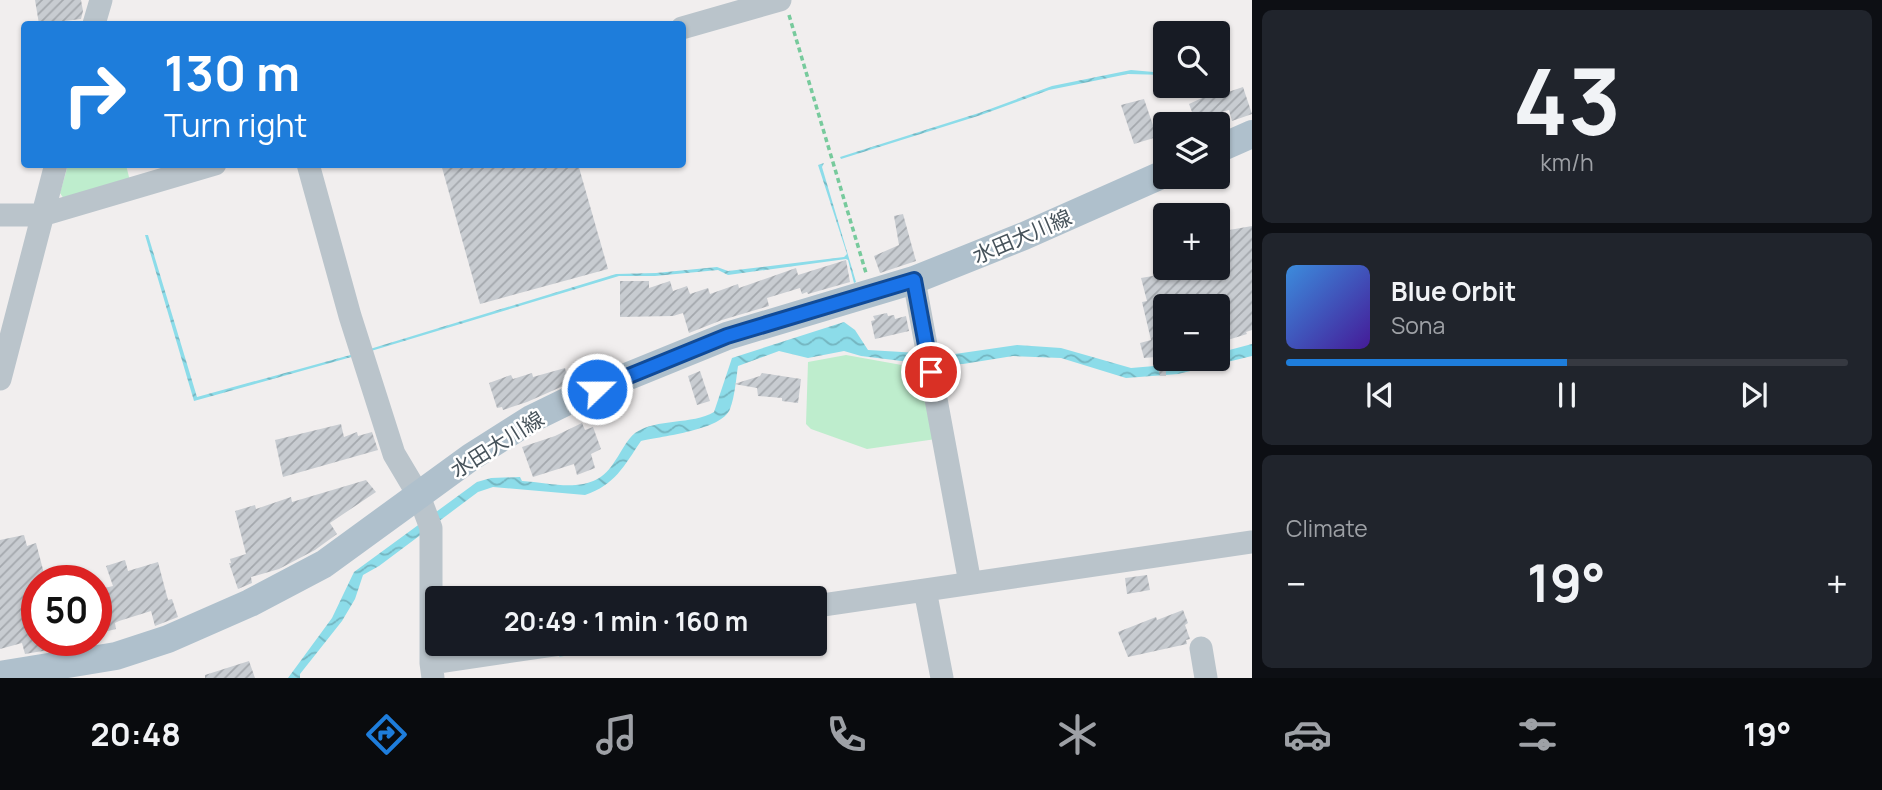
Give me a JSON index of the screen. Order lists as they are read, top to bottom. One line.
{"streets":{"main road":["水田大川線"]},"page":{"tile":[["43","km/h"],"Climate"],"map_buttons":["+","−"],"turn":["130 m","Turn right"],"song":["Blue Orbit","Sona"],"heat":["−","19°","+"],"limit":"50","trip":"20:49 · 1 min · 160 m","tabs":["20:48","19°"]}}
